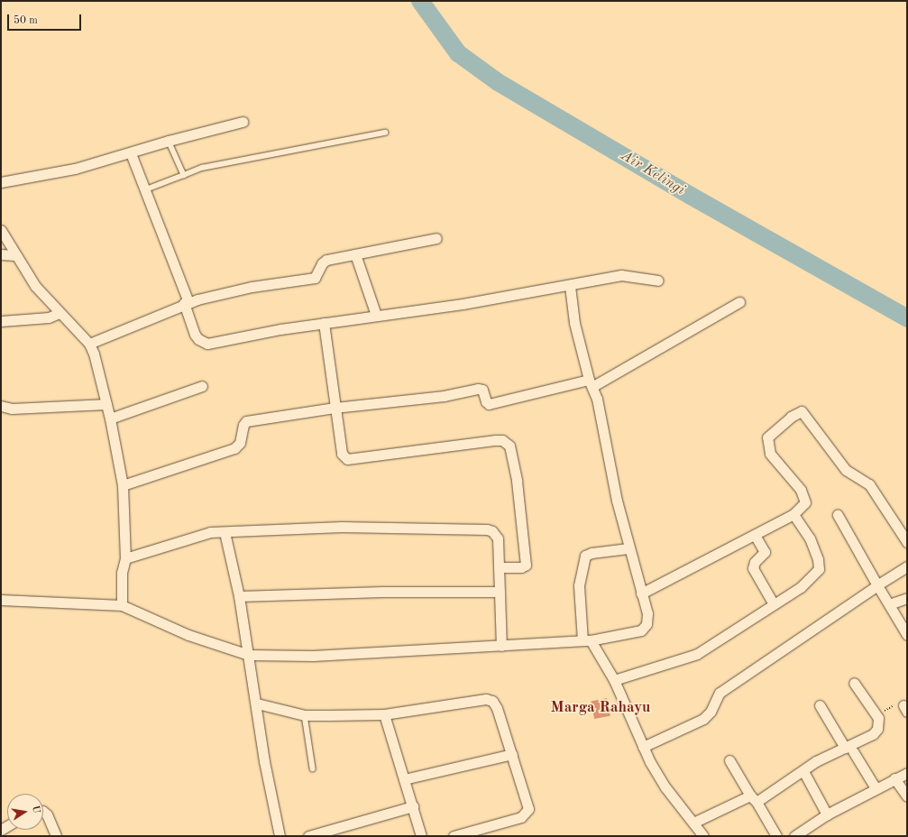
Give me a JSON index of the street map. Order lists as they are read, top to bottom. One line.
{"districts":["Marga Rahayu"],"water":["Air Kelingi"],"scale_bar":"50 m","north":"right"}
